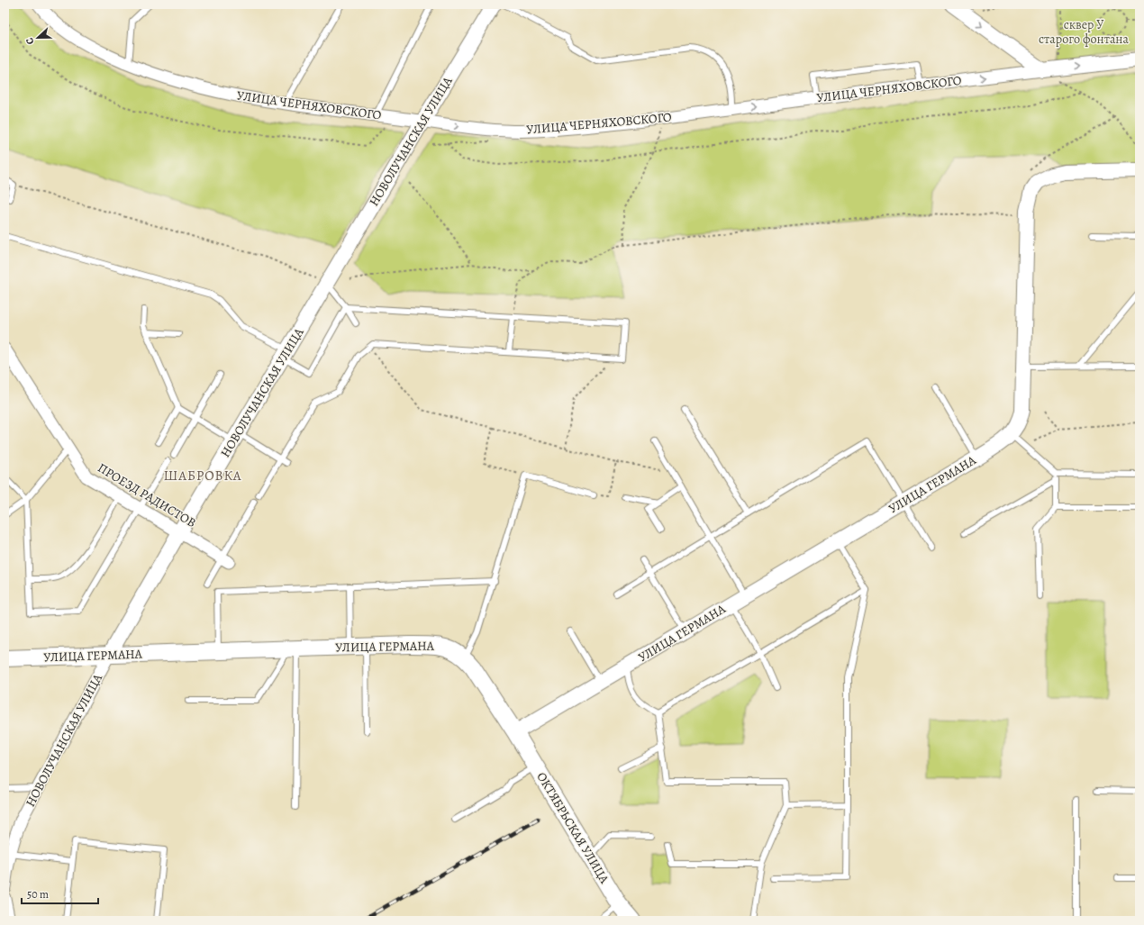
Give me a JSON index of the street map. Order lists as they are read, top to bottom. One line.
{"streets":{"main road":["УЛИЦА ГЕРМАНА","ОКТЯБРЬСКАЯ УЛИЦА"],"street":["УЛИЦА ЧЕРНЯХОВСКОГО","НОВОЛУЧАНСКАЯ УЛИЦА","ПРОЕЗД РАДИСТОВ"]},"crossings":[["УЛИЦА ЧЕРНЯХОВСКОГО","НОВОЛУЧАНСКАЯ УЛИЦА"],["НОВОЛУЧАНСКАЯ УЛИЦА","УЛИЦА ГЕРМАНА"],["НОВОЛУЧАНСКАЯ УЛИЦА","ПРОЕЗД РАДИСТОВ"],["УЛИЦА ГЕРМАНА","ОКТЯБРЬСКАЯ УЛИЦА"]],"one_way":["УЛИЦА ЧЕРНЯХОВСКОГО"],"districts":["ШАБРОВКА"],"parks":["сквер У старого фонтана"],"scale_bar":"50 m","north":"left"}
